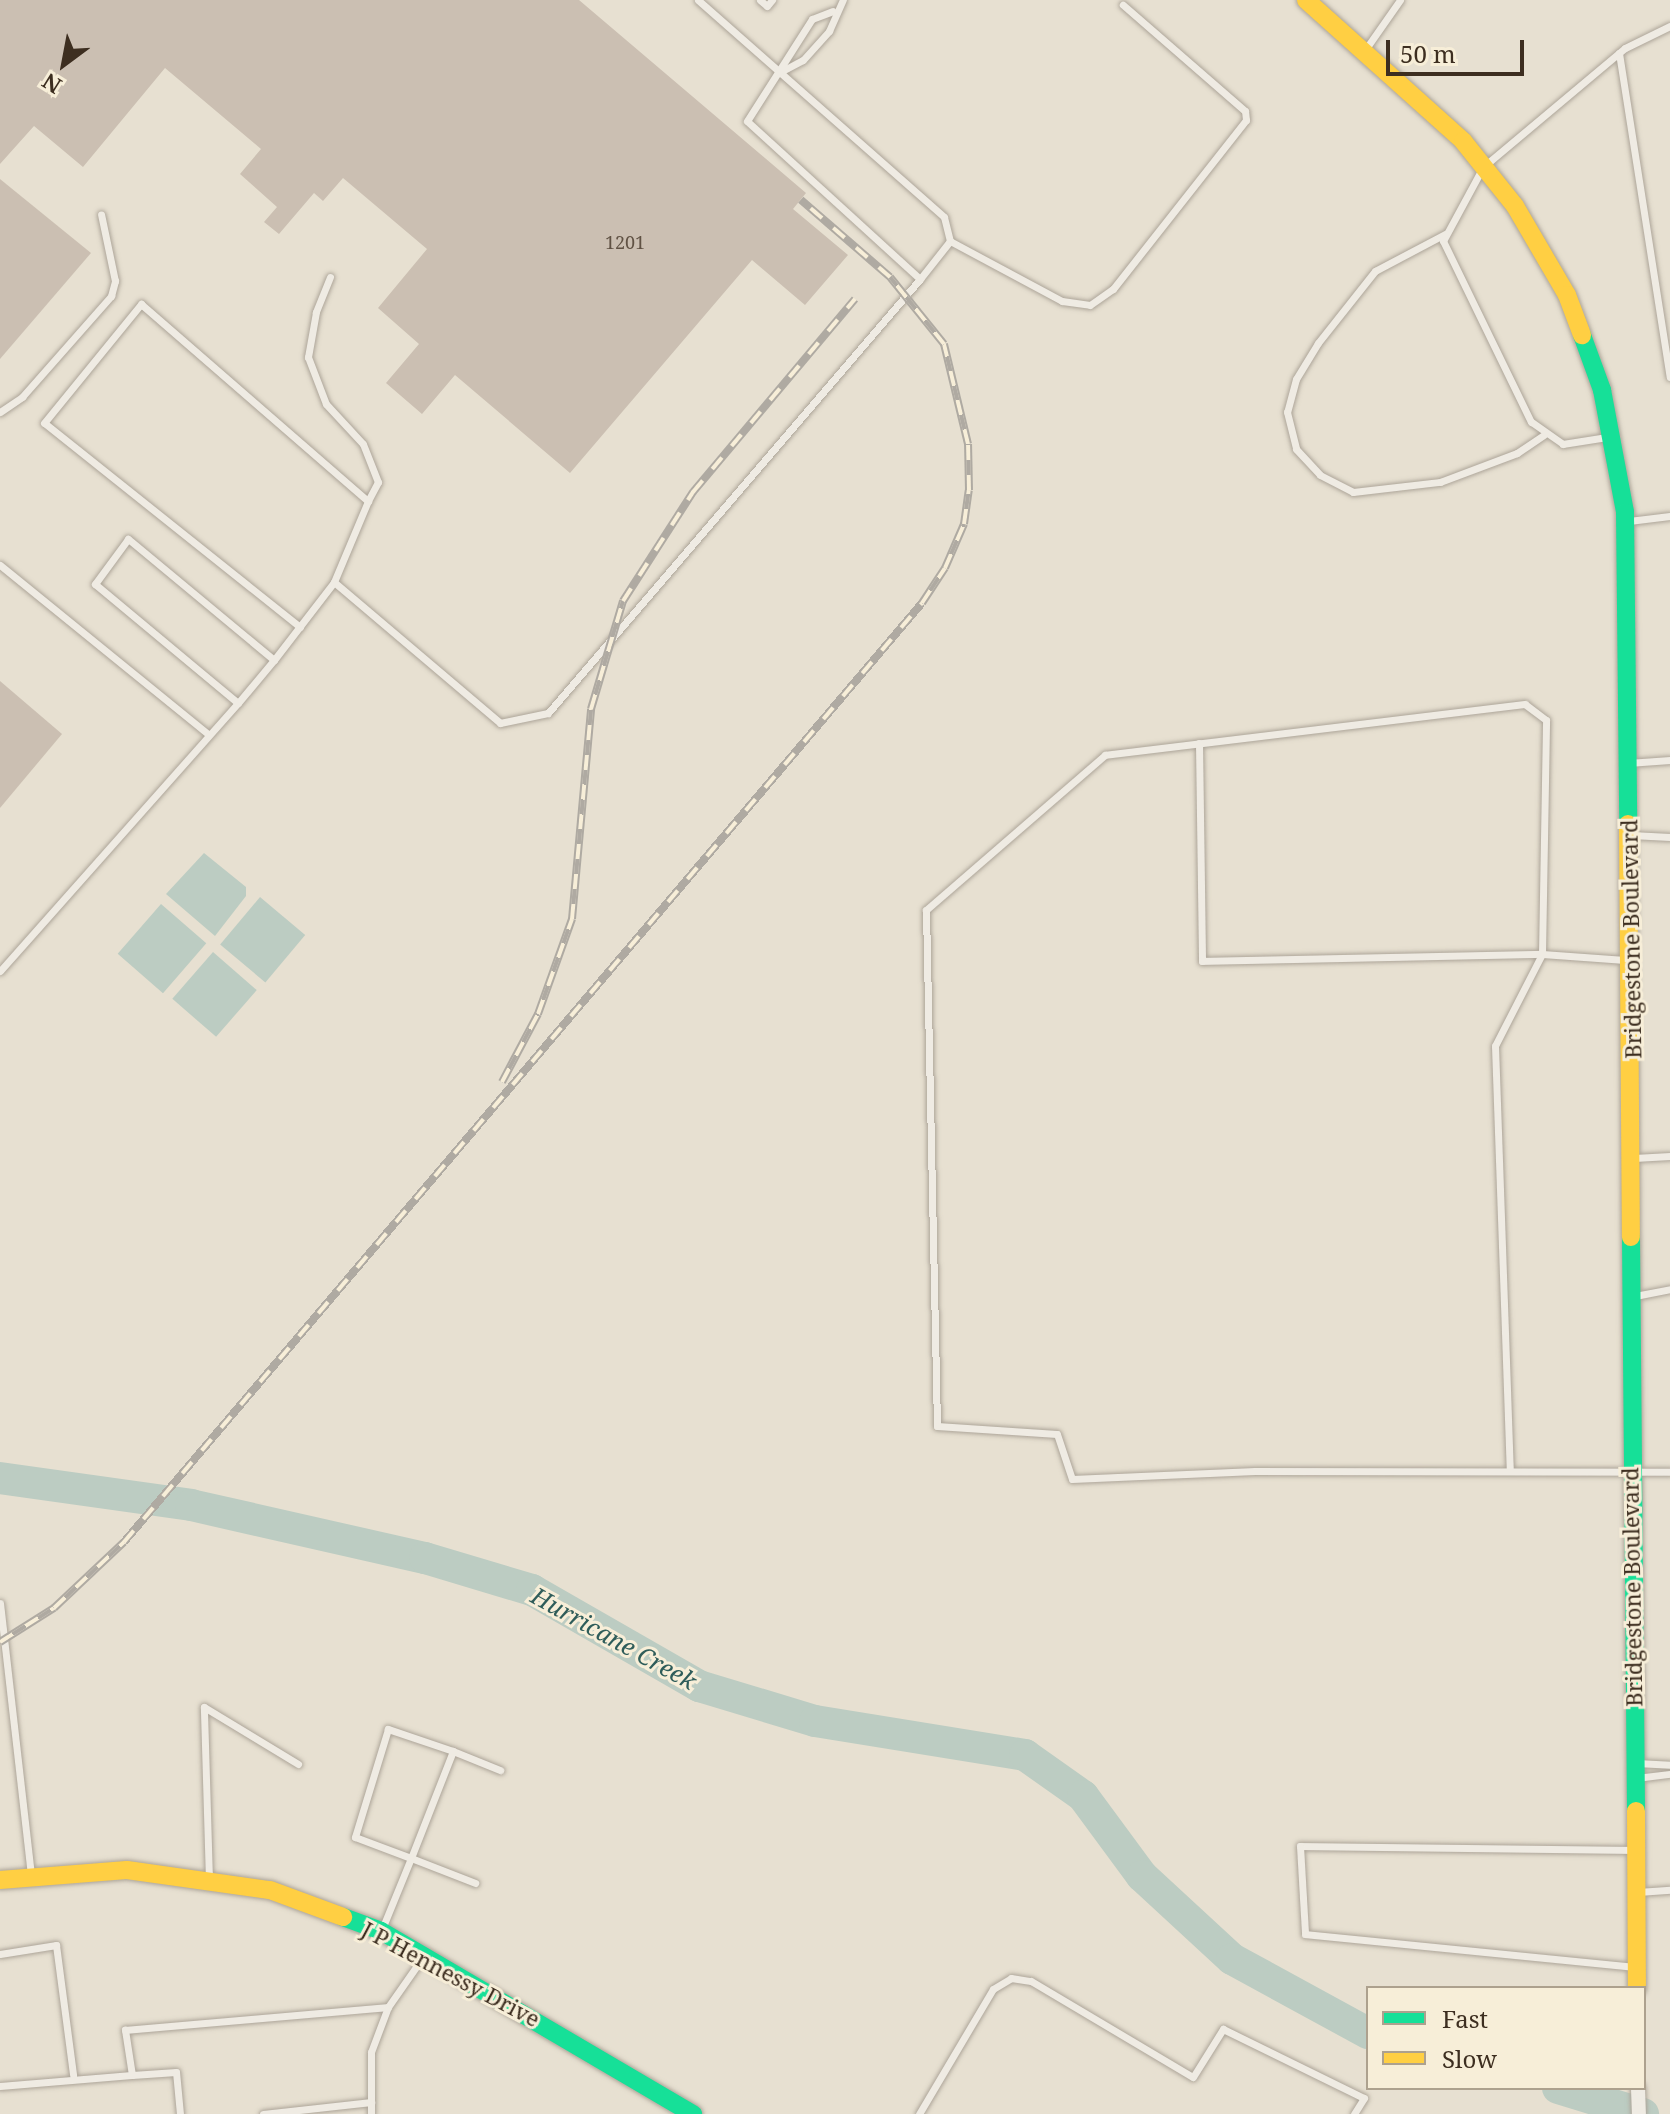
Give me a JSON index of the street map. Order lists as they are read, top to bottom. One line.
{"streets":{"street":["Bridgestone Boulevard","J P Hennessy Drive"]},"water":["Hurricane Creek"],"house_numbers":["1201"],"legend":["Fast","Slow"],"scale_bar":"50 m","north":"bottom left"}
